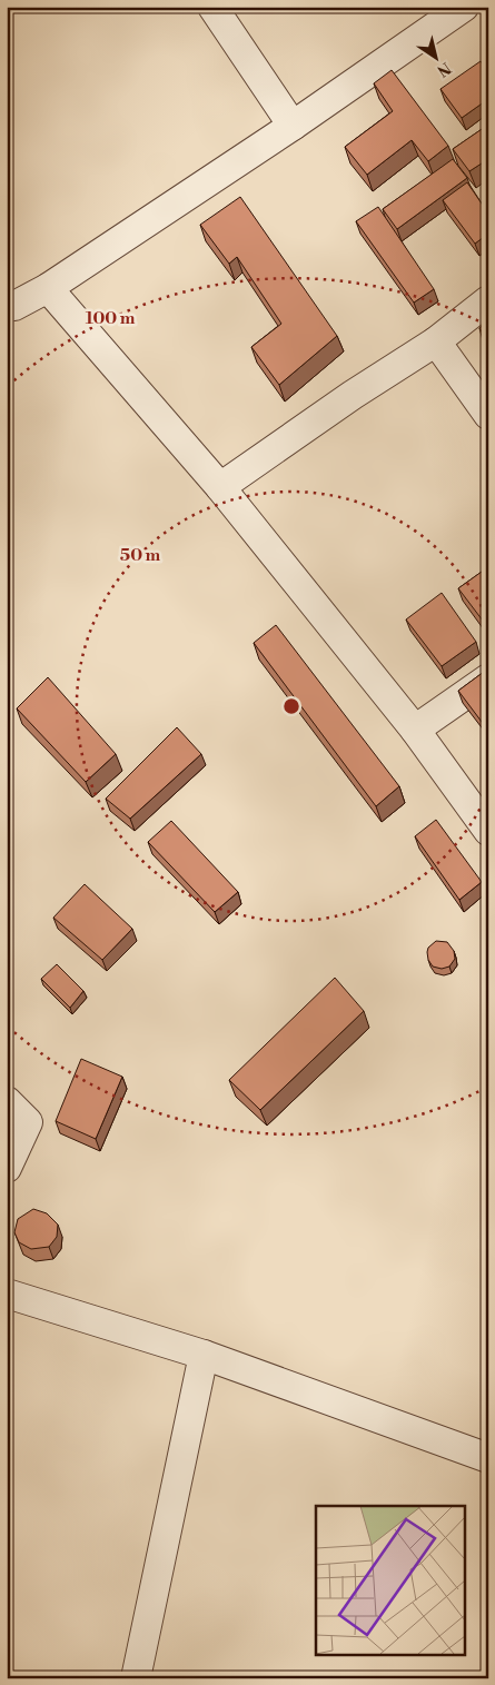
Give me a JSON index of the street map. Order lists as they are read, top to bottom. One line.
{"north":"bottom right","rings":["100 m","50 m"]}
